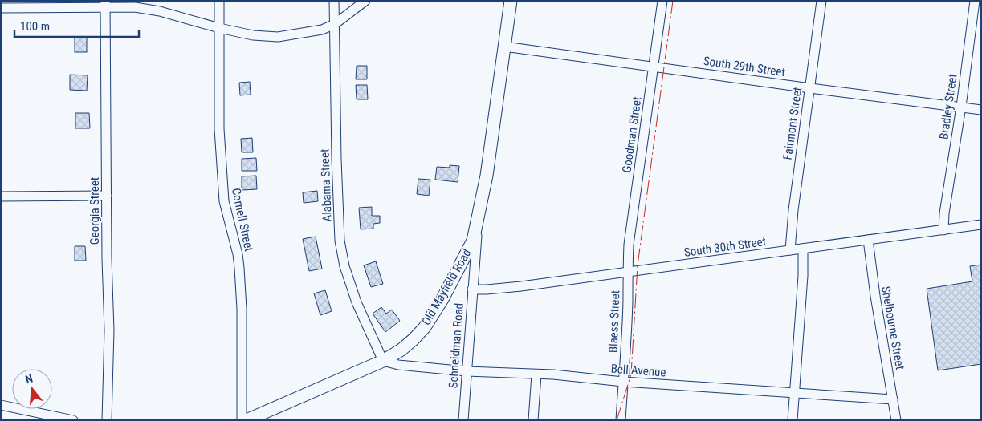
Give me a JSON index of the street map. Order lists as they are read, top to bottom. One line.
{"streets":{"main road":["Old Mayfield Road"],"street":["South 29th Street","Bradley Street","Fairmont Street","Goodman Street","Alabama Street","Georgia Street","Cornell Street","South 30th Street","Blaess Street","Shelbourne Street","Schneidman Road","Bell Avenue"]},"crossings":[["South 29th Street","Bradley Street"],["South 29th Street","Fairmont Street"],["South 29th Street","Goodman Street"],["South 29th Street","Old Mayfield Road"],["Bradley Street","South 30th Street"],["Fairmont Street","South 30th Street"],["Goodman Street","South 30th Street"],["Goodman Street","Blaess Street"],["Alabama Street","Old Mayfield Road"],["Alabama Street","Bell Avenue"],["South 30th Street","Blaess Street"],["South 30th Street","Shelbourne Street"],["South 30th Street","Schneidman Road"],["Old Mayfield Road","Schneidman Road"],["Old Mayfield Road","Bell Avenue"],["Blaess Street","Bell Avenue"],["Shelbourne Street","Bell Avenue"],["Schneidman Road","Bell Avenue"]],"scale_bar":"100 m","north":"top"}
